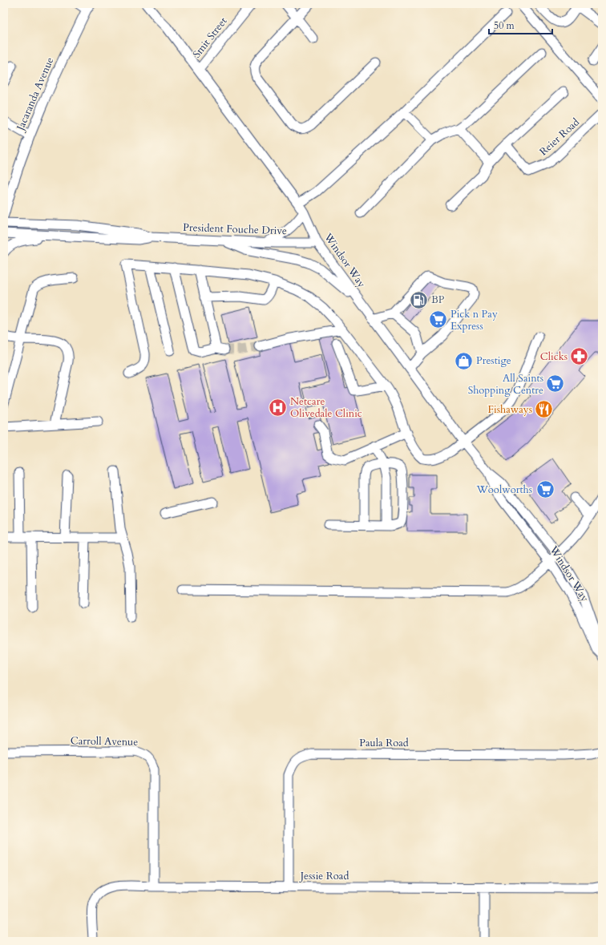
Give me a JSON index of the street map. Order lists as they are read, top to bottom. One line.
{"streets":{"street":["Smit Street","Jacaranda Avenue","Reier Road","President Fouche Drive","Windsor Way","Carroll Avenue","Paula Road","Jessie Road"]},"crossings":[["Smit Street","Windsor Way"],["President Fouche Drive","Windsor Way"],["Carroll Avenue","Jessie Road"],["Paula Road","Jessie Road"]],"places":{"fuel station":["BP"],"supermarket":["Pick n Pay Express","All Saints Shopping Centre","Woolworths"],"pharmacy":["Clicks"],"shop":["Prestige"],"hospital":["Netcare Olivedale Clinic"],"restaurant":["Fishaways"]},"scale_bar":"50 m"}
